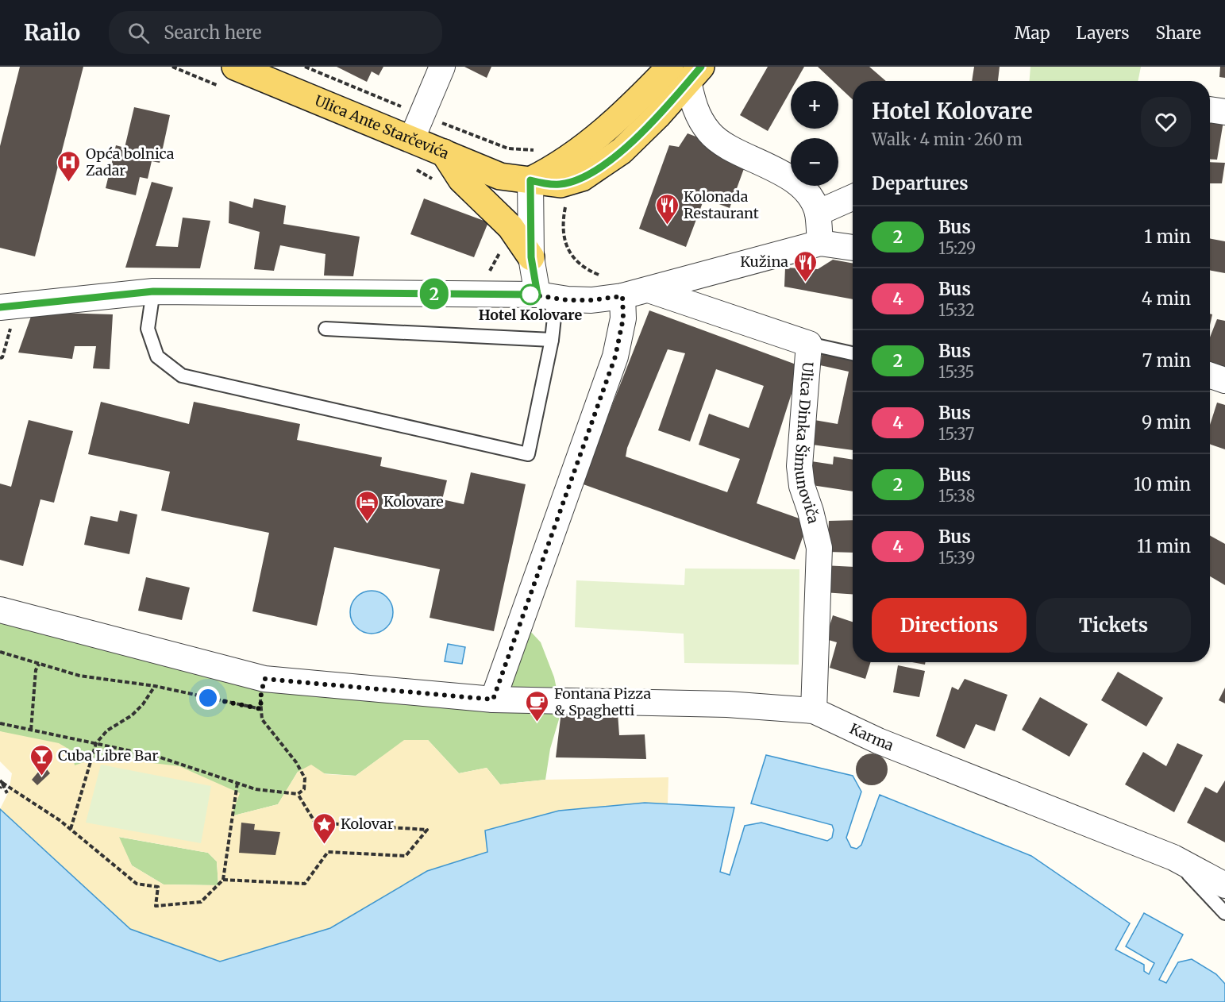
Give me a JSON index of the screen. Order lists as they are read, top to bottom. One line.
{"streets":{"main road":["Ulica Ante Starčevića"],"street":["Ulica Dinka Šimunoviča","Karma"]},"crossings":[["Ulica Dinka Šimunoviča","Karma"]],"places":{"hospital":["Opća bolnica Zadar"],"restaurant":["Kolonada Restaurant","Kužina"],"other":["Hotel Kolovare"],"hotel":["Kolovare"],"cafe":["Fontana Pizza & Spaghetti"],"bar":["Cuba Libre Bar"],"place":["Kolovar"]},"lines":["bus line 2"],"page":{"header":"Railo","search":"Search here","nav":["Map","Layers","Share"],"on_map":"2","map_buttons":["+","−"],"heading":[["Hotel Kolovare","Walk · 4 min · 260 m"],"Departures"],"list":[{"mark":"2","name":"Bus","note":"15:29","value":"1 min"},{"mark":"4","name":"Bus","note":"15:32","value":"4 min"},{"mark":"2","name":"Bus","note":"15:35","value":"7 min"},{"mark":"4","name":"Bus","note":"15:37","value":"9 min"},{"mark":"2","name":"Bus","note":"15:38","value":"10 min"},{"mark":"4","name":"Bus","note":"15:39","value":"11 min"}],"buttons":["Directions","Tickets"]}}
